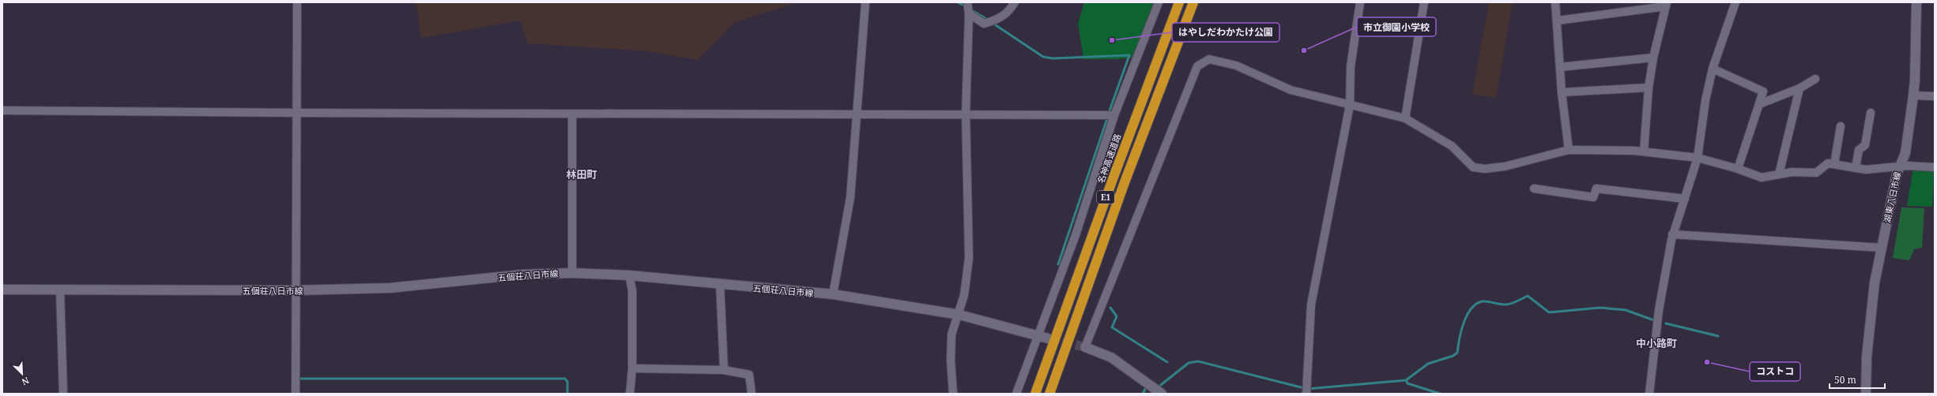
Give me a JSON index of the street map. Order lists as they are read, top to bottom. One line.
{"streets":{"highway":["名神高速道路","E1"],"main road":["湖東八日市線","五個荘八日市線"]},"districts":["林田町","中小路町"],"places":["はやしだわかたけ公園","市立御園小学校","コストコ"],"scale_bar":"50 m","north":"bottom right"}
